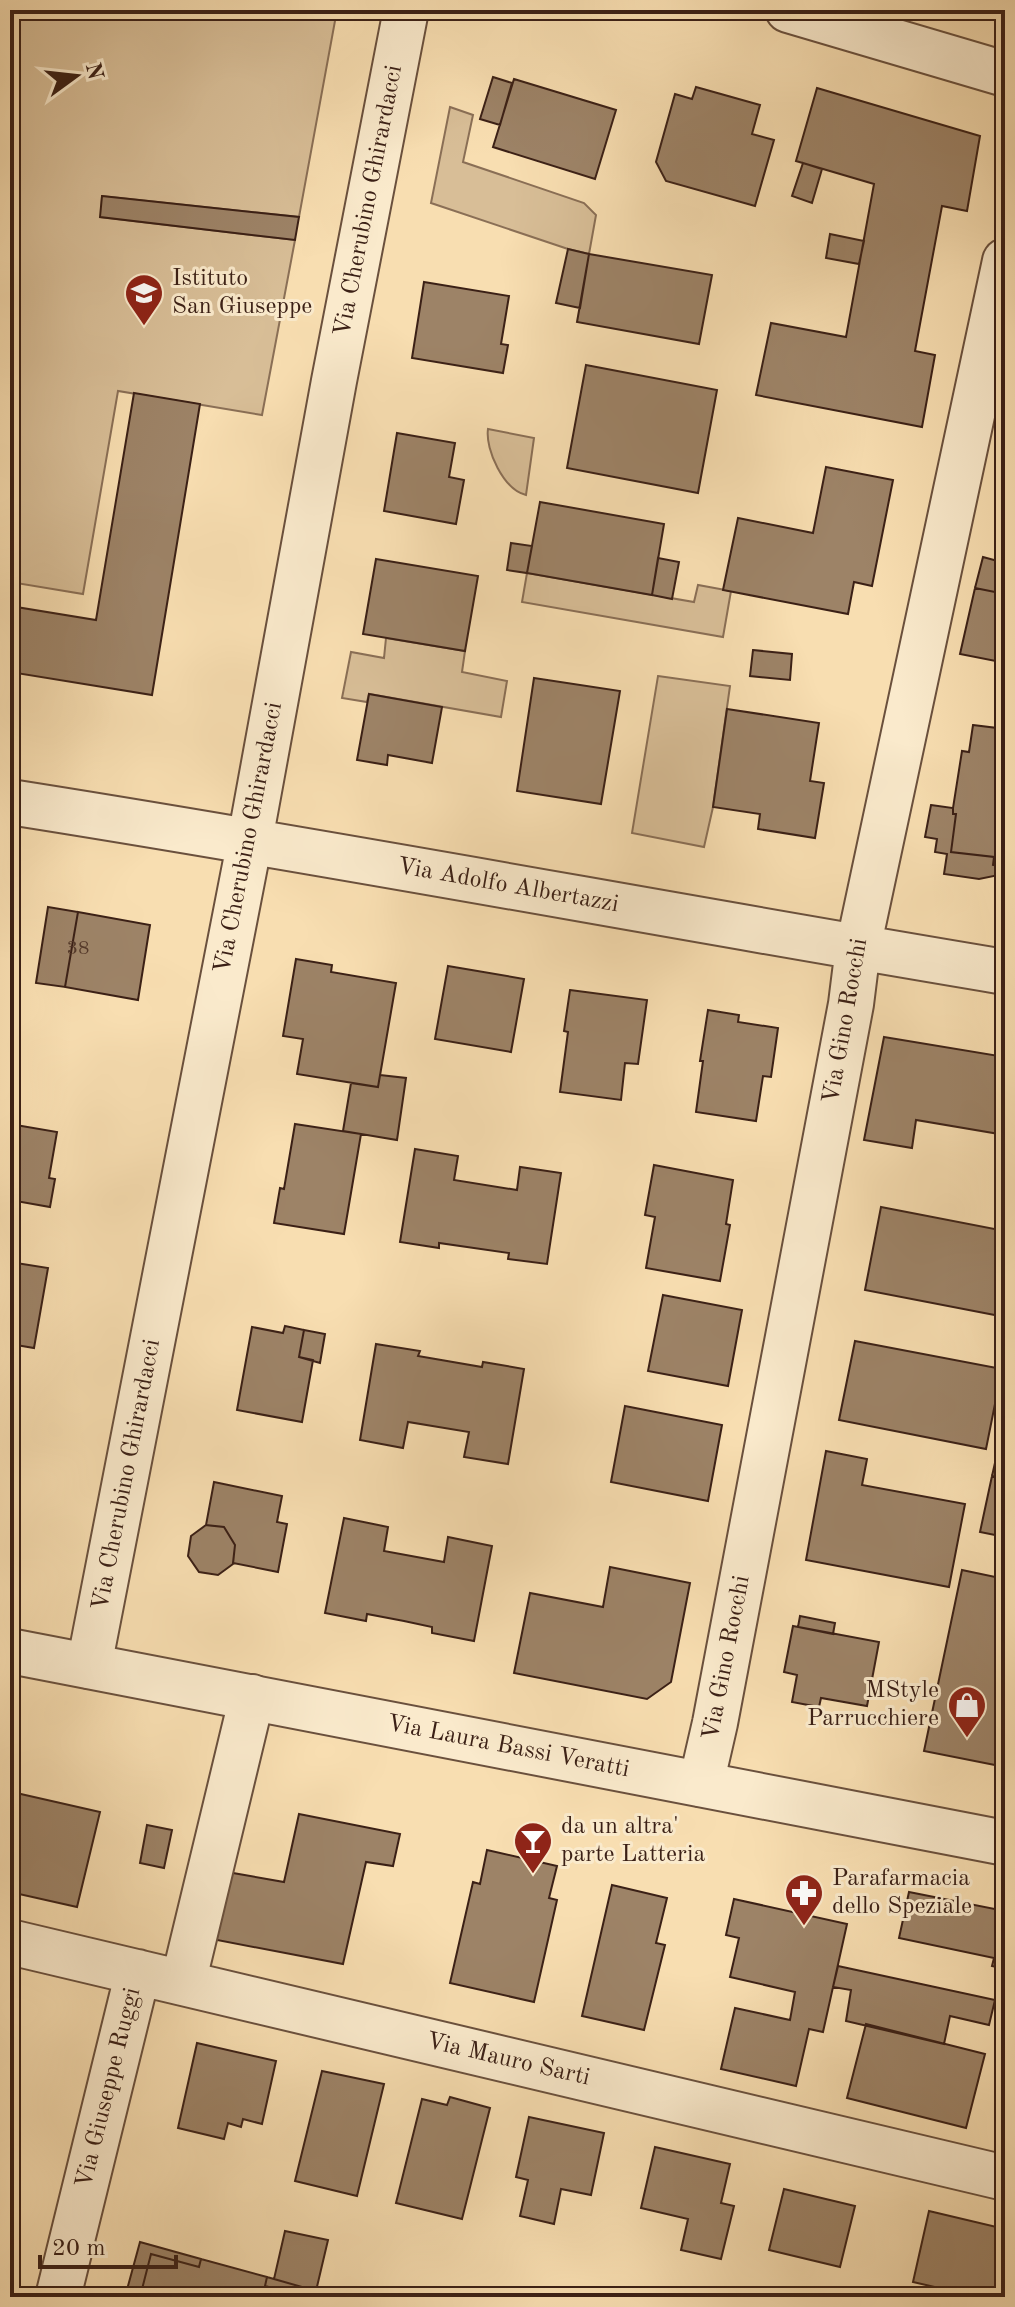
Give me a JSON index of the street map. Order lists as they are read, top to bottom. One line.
{"streets":{"street":["Via Cherubino Ghirardacci","Via Adolfo Albertazzi","Via Gino Rocchi","Via Laura Bassi Veratti","Via Mauro Sarti","Via Giuseppe Ruggi"]},"crossings":[["Via Cherubino Ghirardacci","Via Adolfo Albertazzi"],["Via Cherubino Ghirardacci","Via Laura Bassi Veratti"],["Via Adolfo Albertazzi","Via Gino Rocchi"],["Via Gino Rocchi","Via Laura Bassi Veratti"],["Via Mauro Sarti","Via Giuseppe Ruggi"]],"places":{"school or university":["Istituto San Giuseppe"],"shop":["MStyle Parrucchiere"],"bar":["da un altra' parte Latteria"],"pharmacy":["Parafarmacia dello Speziale"]},"house_numbers":["38"],"scale_bar":"20 m","north":"right"}
